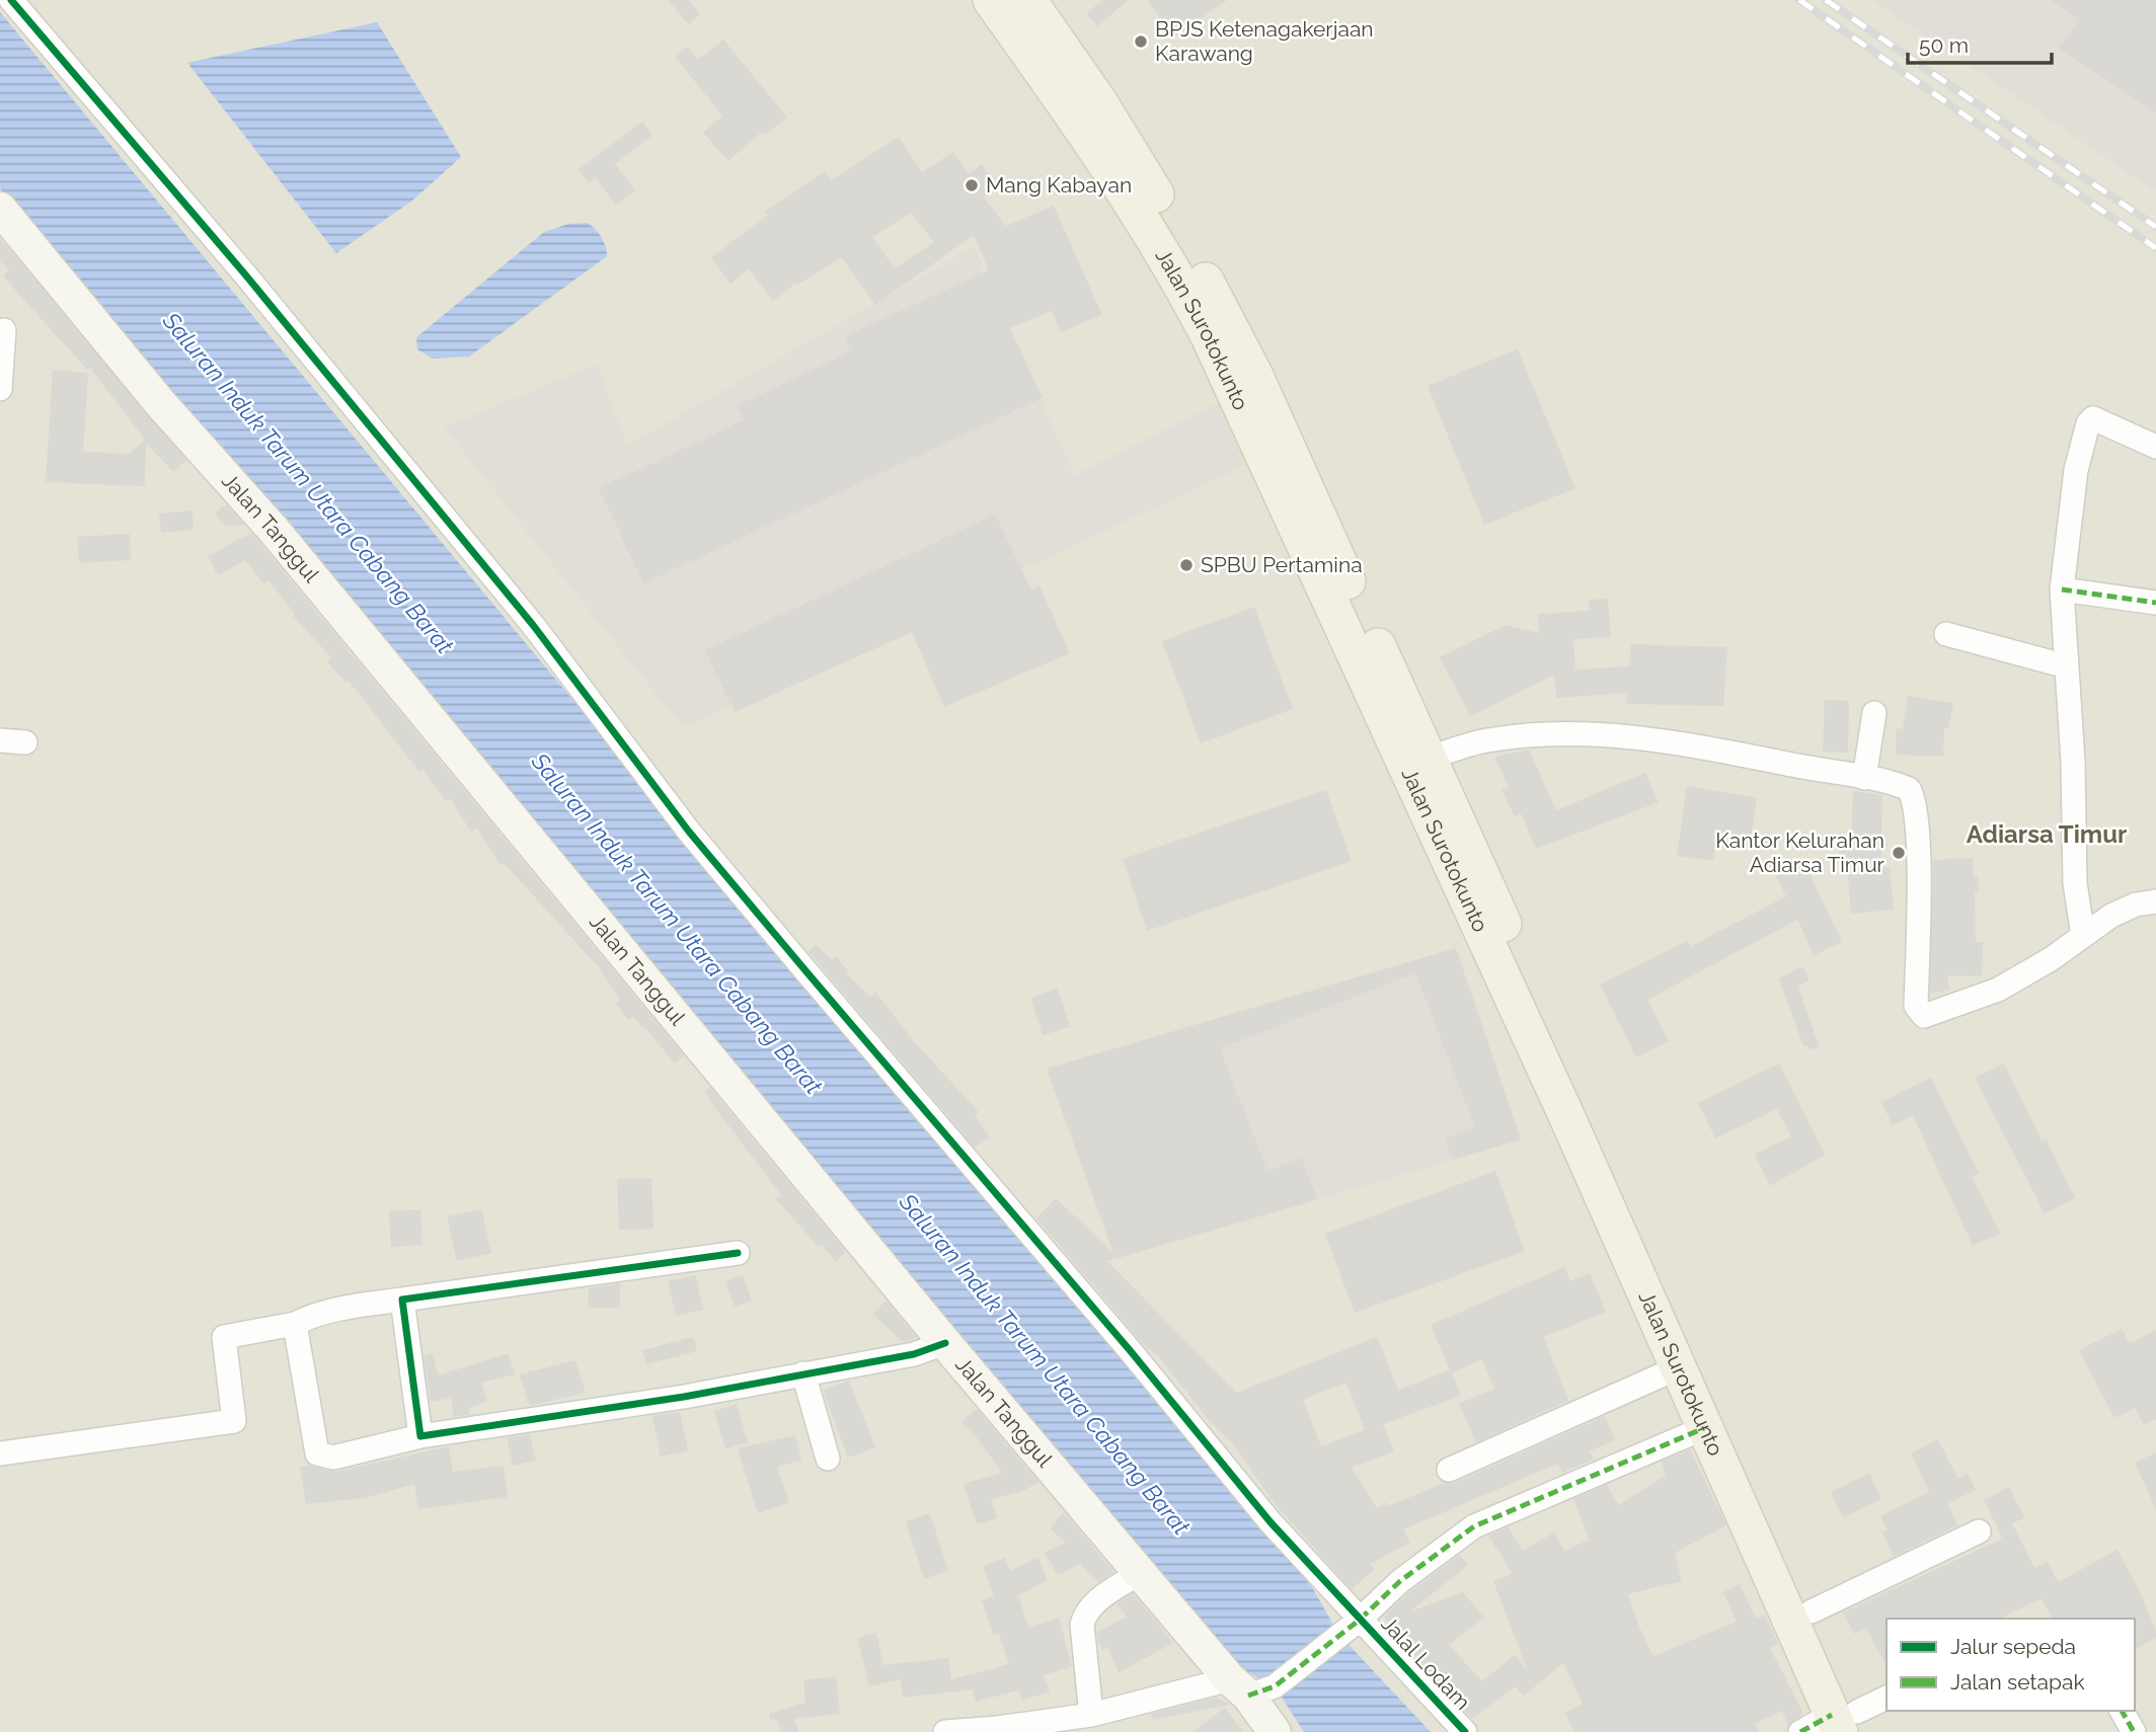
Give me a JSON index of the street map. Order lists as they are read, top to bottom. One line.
{"streets":{"main road":["Jalan Surotokunto"],"street":["Jalan Tanggul","Jalal Lodam"]},"districts":["Adiarsa Timur"],"water":["Saluran Induk Tarum Utara Cabang Barat"],"places":["BPJS Ketenagakerjaan Karawang","Mang Kabayan","SPBU Pertamina","Kantor Kelurahan Adiarsa Timur"],"legend":["Jalur sepeda","Jalan setapak"],"scale_bar":"50 m"}
